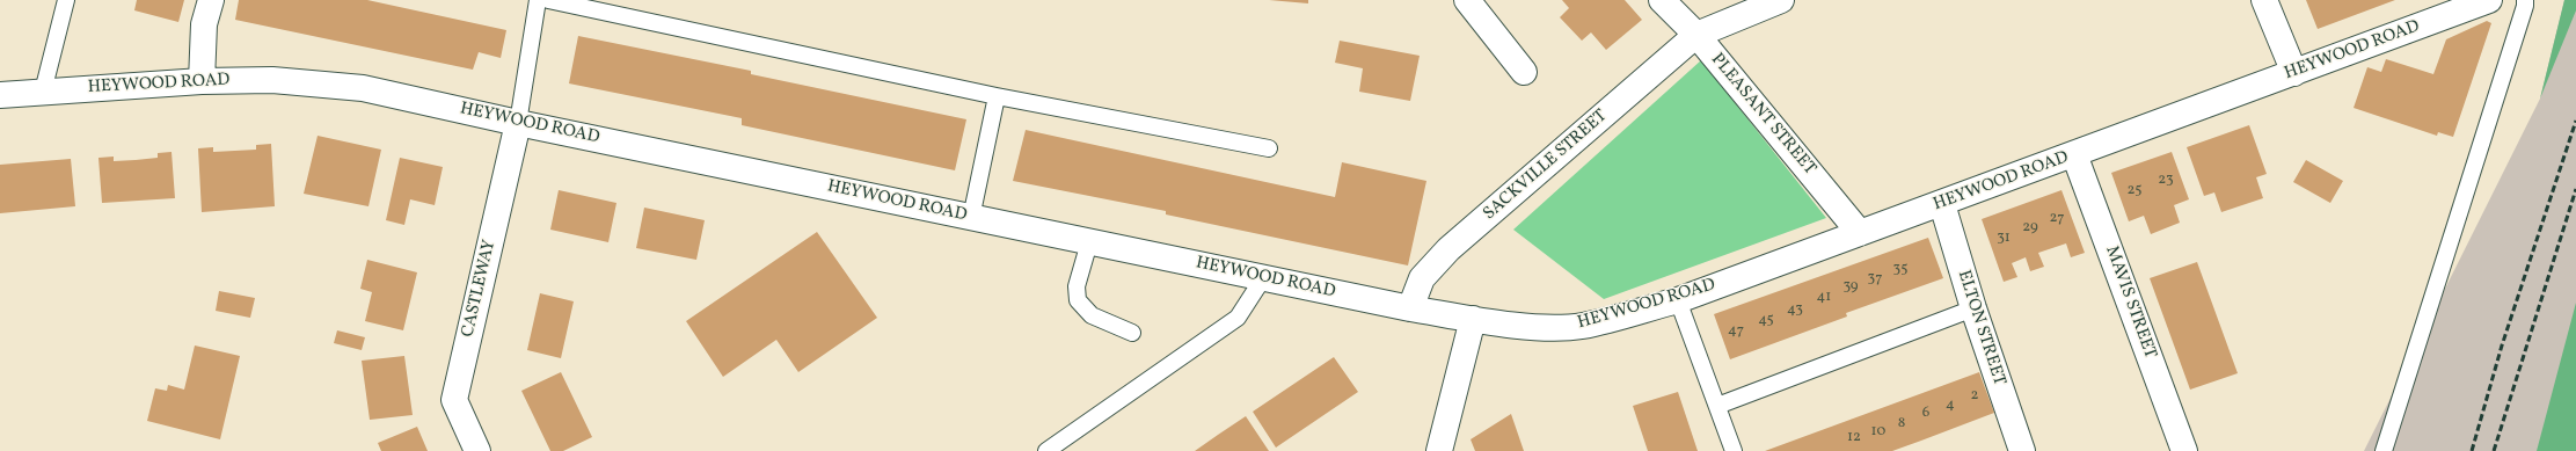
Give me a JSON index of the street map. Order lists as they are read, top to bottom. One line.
{"streets":{"street":["HEYWOOD ROAD","PLEASANT STREET","SACKVILLE STREET","CASTLEWAY","MAVIS STREET","ELTON STREET"]},"crossings":[["HEYWOOD ROAD","PLEASANT STREET"],["HEYWOOD ROAD","SACKVILLE STREET"],["HEYWOOD ROAD","CASTLEWAY"],["HEYWOOD ROAD","MAVIS STREET"],["HEYWOOD ROAD","ELTON STREET"],["PLEASANT STREET","SACKVILLE STREET"]],"house_numbers":["23","25","27","29","31","35","37","39","41","43","45","47","2","4","6","8","10","12"]}
